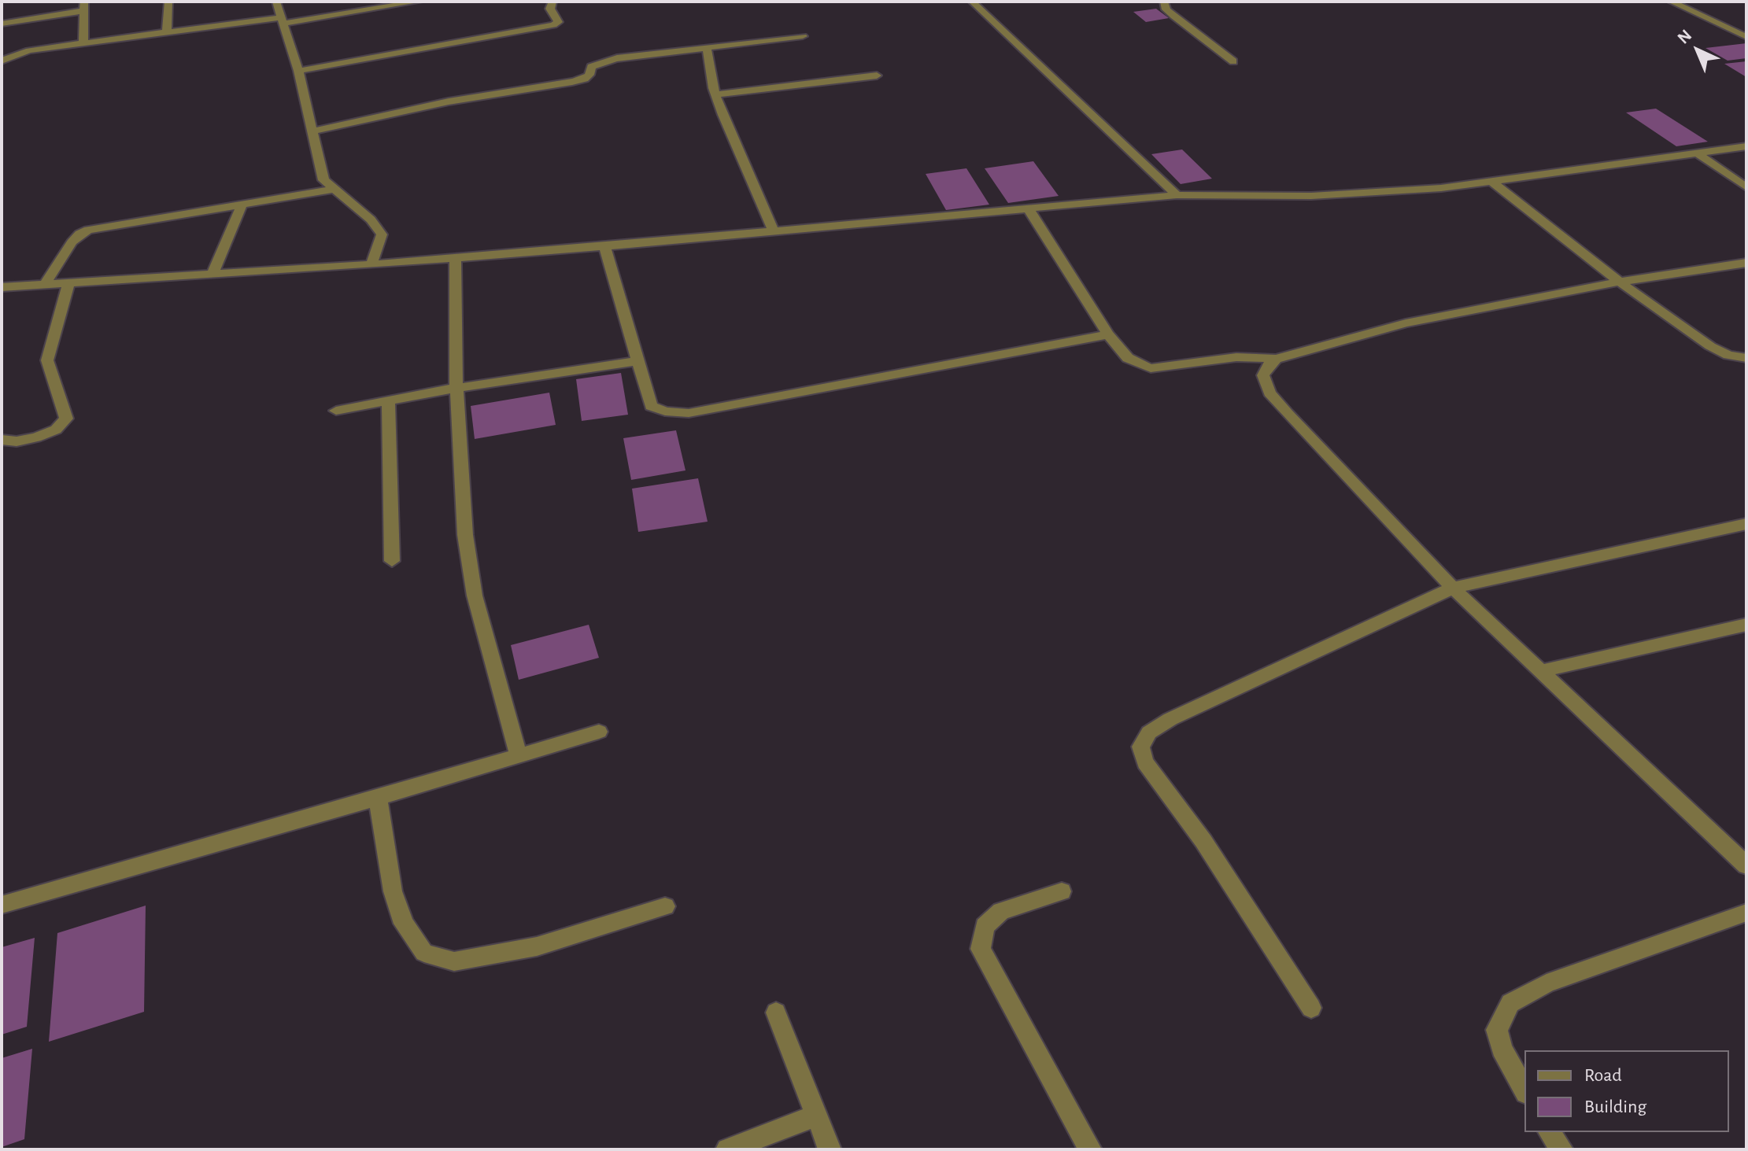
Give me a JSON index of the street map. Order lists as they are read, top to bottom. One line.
{"legend":["Road","Building"],"north":"top left"}
